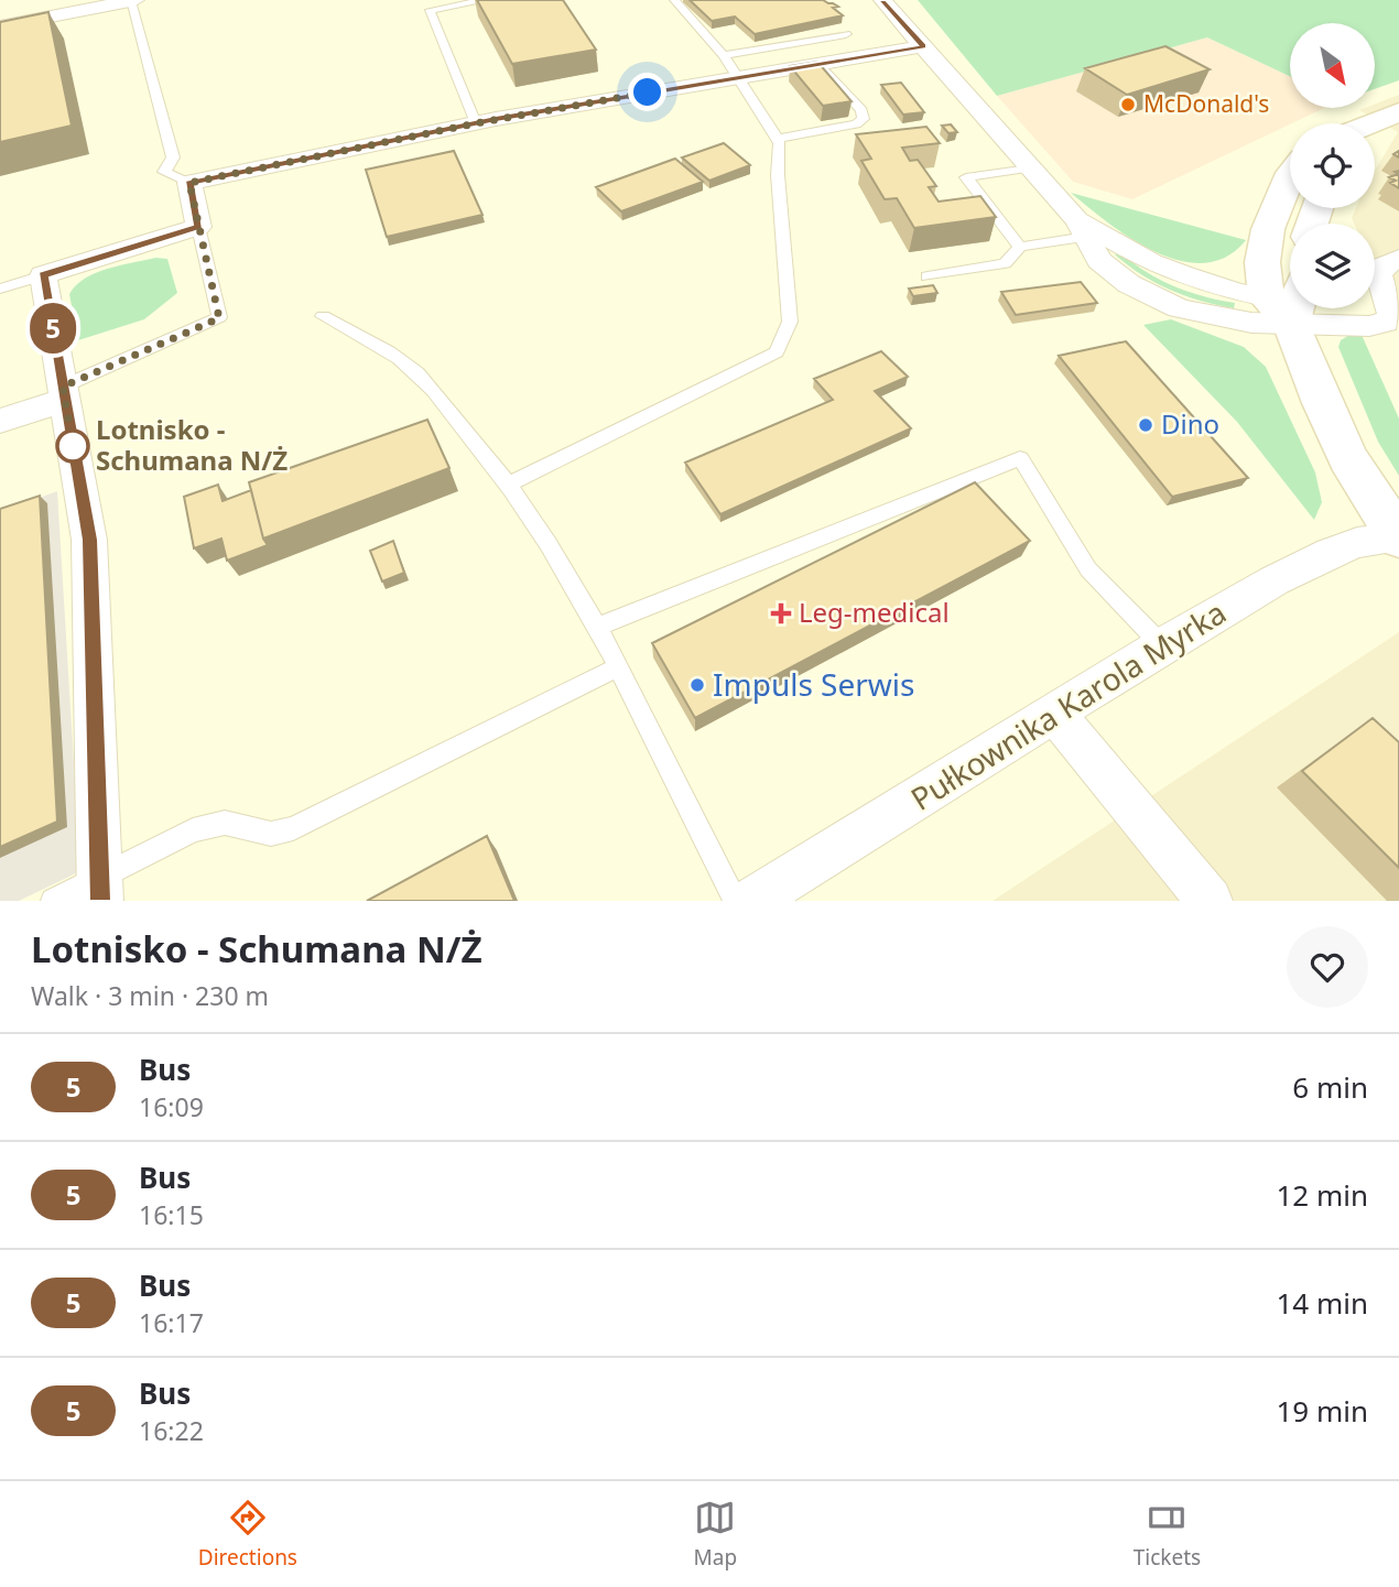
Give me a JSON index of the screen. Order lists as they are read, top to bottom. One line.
{"streets":{"street":["Pułkownika Karola Myrka"]},"places":{"other":["McDonald's","Dino","Lotnisko - Schumana N/Ż","Impuls Serwis"],"health":["Leg-medical"]},"lines":["bus line 5"],"north":"bottom right","page":{"on_map":"5","heading":["Lotnisko - Schumana N/Ż","Walk · 3 min · 230 m"],"list":[{"mark":"5","name":"Bus","note":"16:09","value":"6 min"},{"mark":"5","name":"Bus","note":"16:15","value":"12 min"},{"mark":"5","name":"Bus","note":"16:17","value":"14 min"},{"mark":"5","name":"Bus","note":"16:22","value":"19 min"}],"tabs":["Directions","Map","Tickets"]}}
